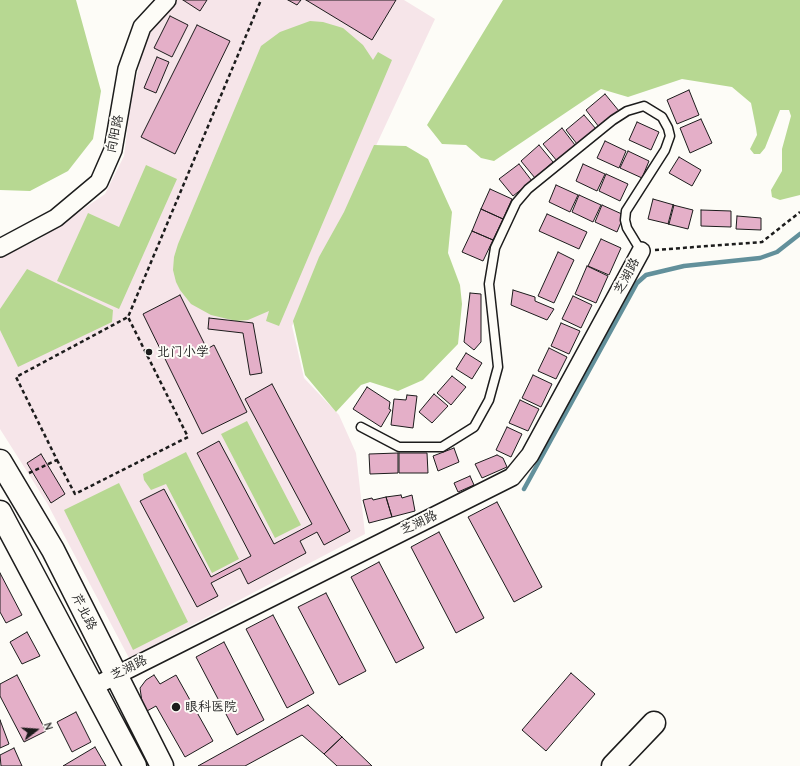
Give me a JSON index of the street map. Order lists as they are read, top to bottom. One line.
{"streets":{"main road":["芹北路"],"street":["向阳路","芝湖路"]},"crossings":[["芝湖路","芹北路"]],"places":["北门小学","眼科医院"],"north":"right"}
